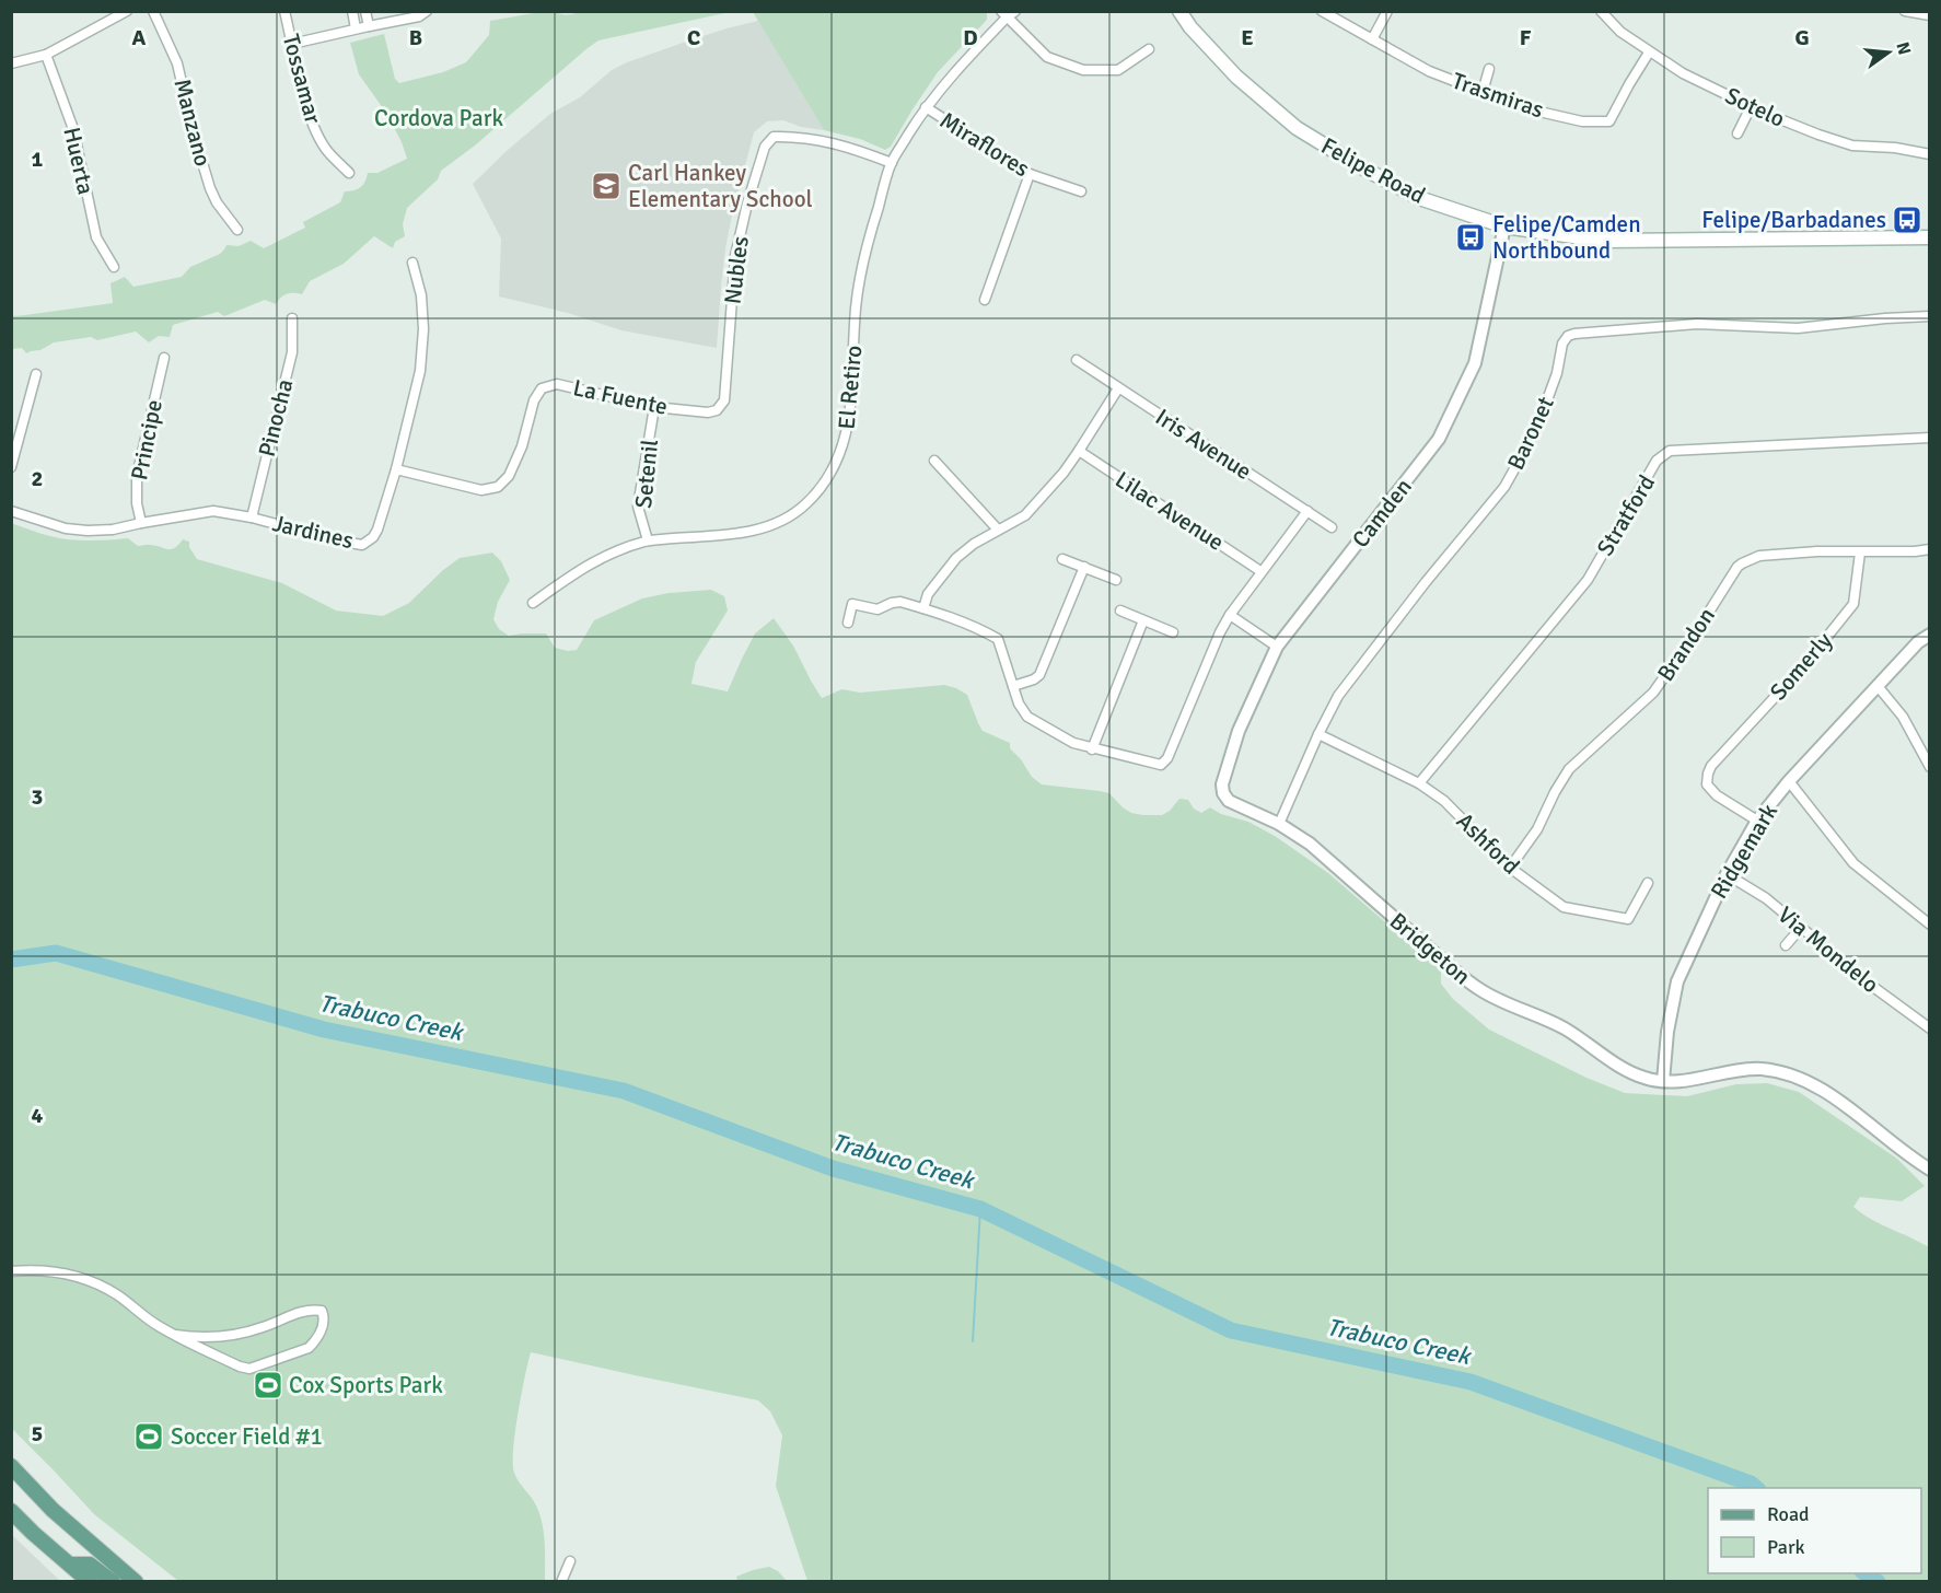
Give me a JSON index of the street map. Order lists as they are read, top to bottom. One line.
{"streets":{"main road":["Felipe Road"],"street":["Tossamar","Trasmiras","Sotelo","Manzano","Miraflores","Huerta","Nubles","El Retiro","La Fuente","Pinocha","Baronet","Principe","Iris Avenue","Setenil","Lilac Avenue","Camden","Stratford","Jardines","Brandon","Somerly","Ashford","Ridgemark","Bridgeton","Via Mondelo"]},"crossings":[["Trasmiras","Sotelo"],["Miraflores","El Retiro"],["Felipe Road","Camden"],["Nubles","El Retiro"],["Nubles","La Fuente"],["El Retiro","Setenil"],["La Fuente","Setenil"],["La Fuente","Jardines"],["Pinocha","Jardines"],["Baronet","Ashford"],["Baronet","Bridgeton"],["Principe","Jardines"],["Camden","Bridgeton"],["Stratford","Ashford"],["Brandon","Somerly"],["Brandon","Ashford"],["Somerly","Ridgemark"],["Ridgemark","Bridgeton"],["Ridgemark","Via Mondelo"]],"water":["Trabuco Creek"],"parks":["Cordova Park"],"places":{"school or university":["Carl Hankey Elementary School"],"bus stop":["Felipe/Barbadanes","Felipe/Camden Northbound"],"sports":["Cox Sports Park","Soccer Field #1"]},"legend":["Road","Park"],"north":"right","grid":{"columns":["A","B","C","D","E","F","G"],"rows":["1","2","3","4","5"]}}
